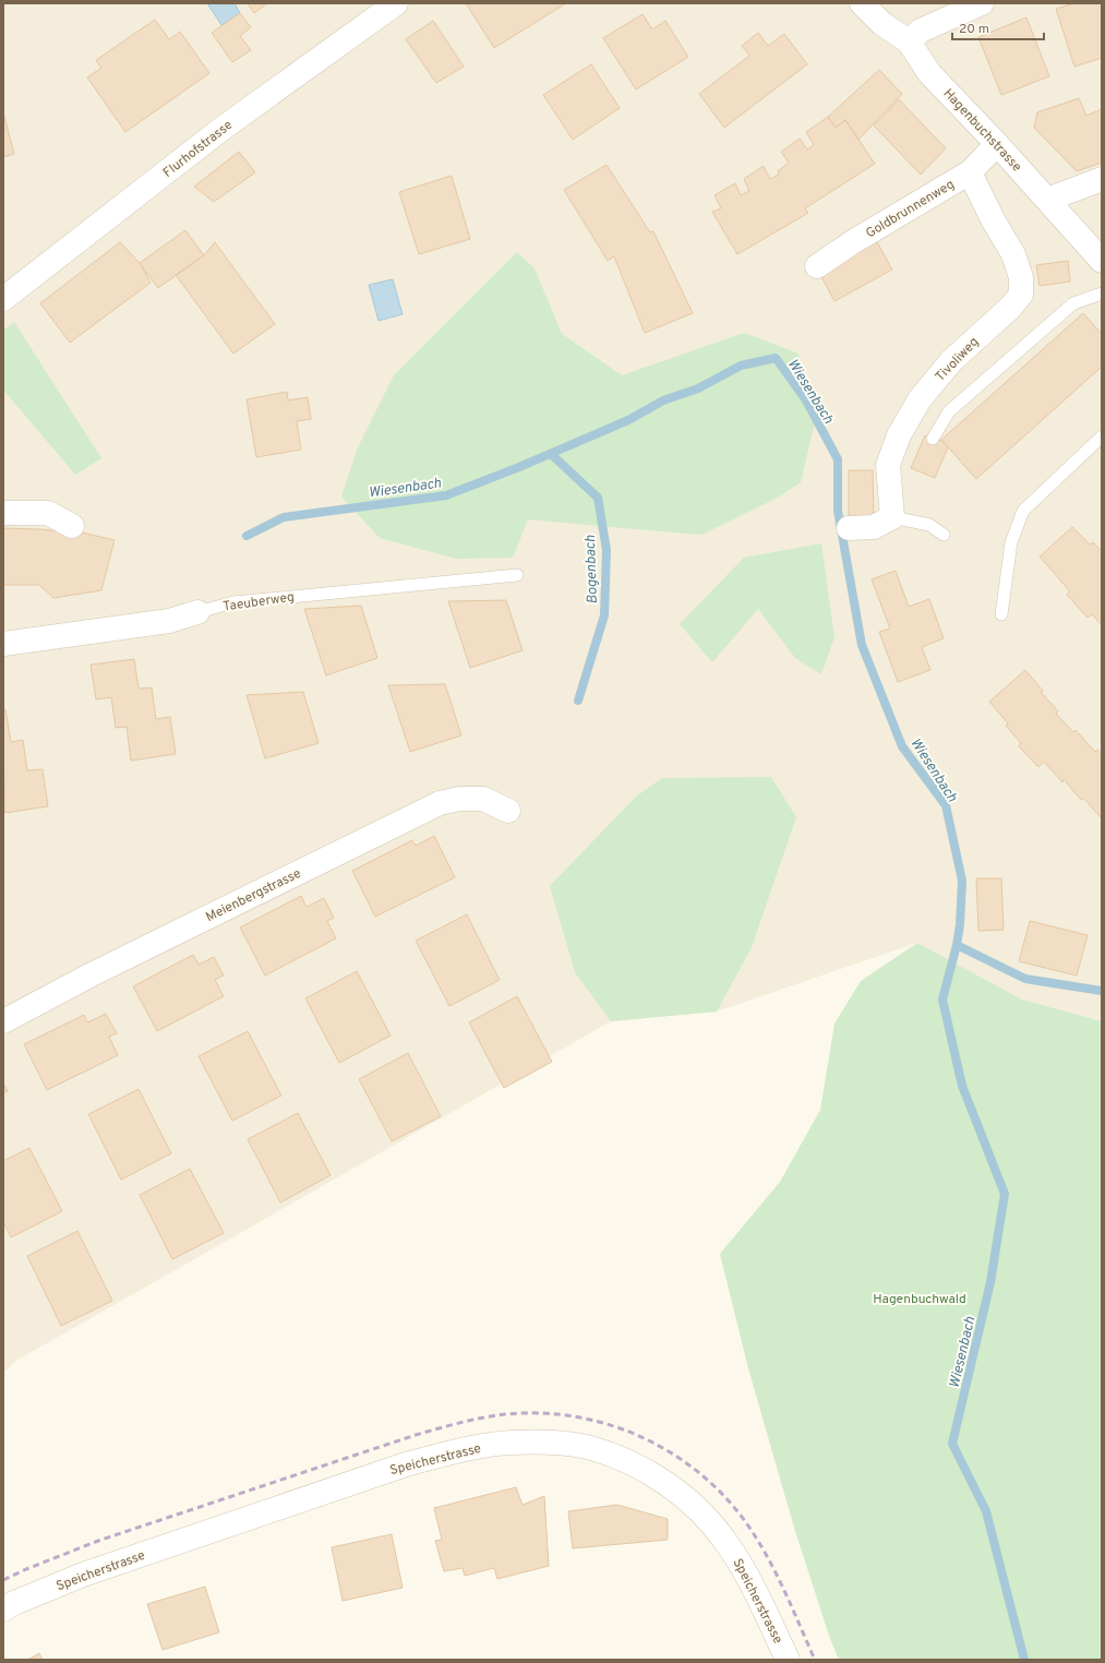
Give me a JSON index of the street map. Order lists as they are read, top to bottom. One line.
{"streets":{"street":["Hagenbuchstrasse","Flurhofstrasse","Goldbrunnenweg","Tivoliweg","Taeuberweg","Meienbergstrasse","Speicherstrasse"]},"crossings":[["Hagenbuchstrasse","Goldbrunnenweg"],["Goldbrunnenweg","Tivoliweg"]],"water":["Wiesenbach","Bogenbach"],"parks":["Hagenbuchwald"],"scale_bar":"20 m"}
